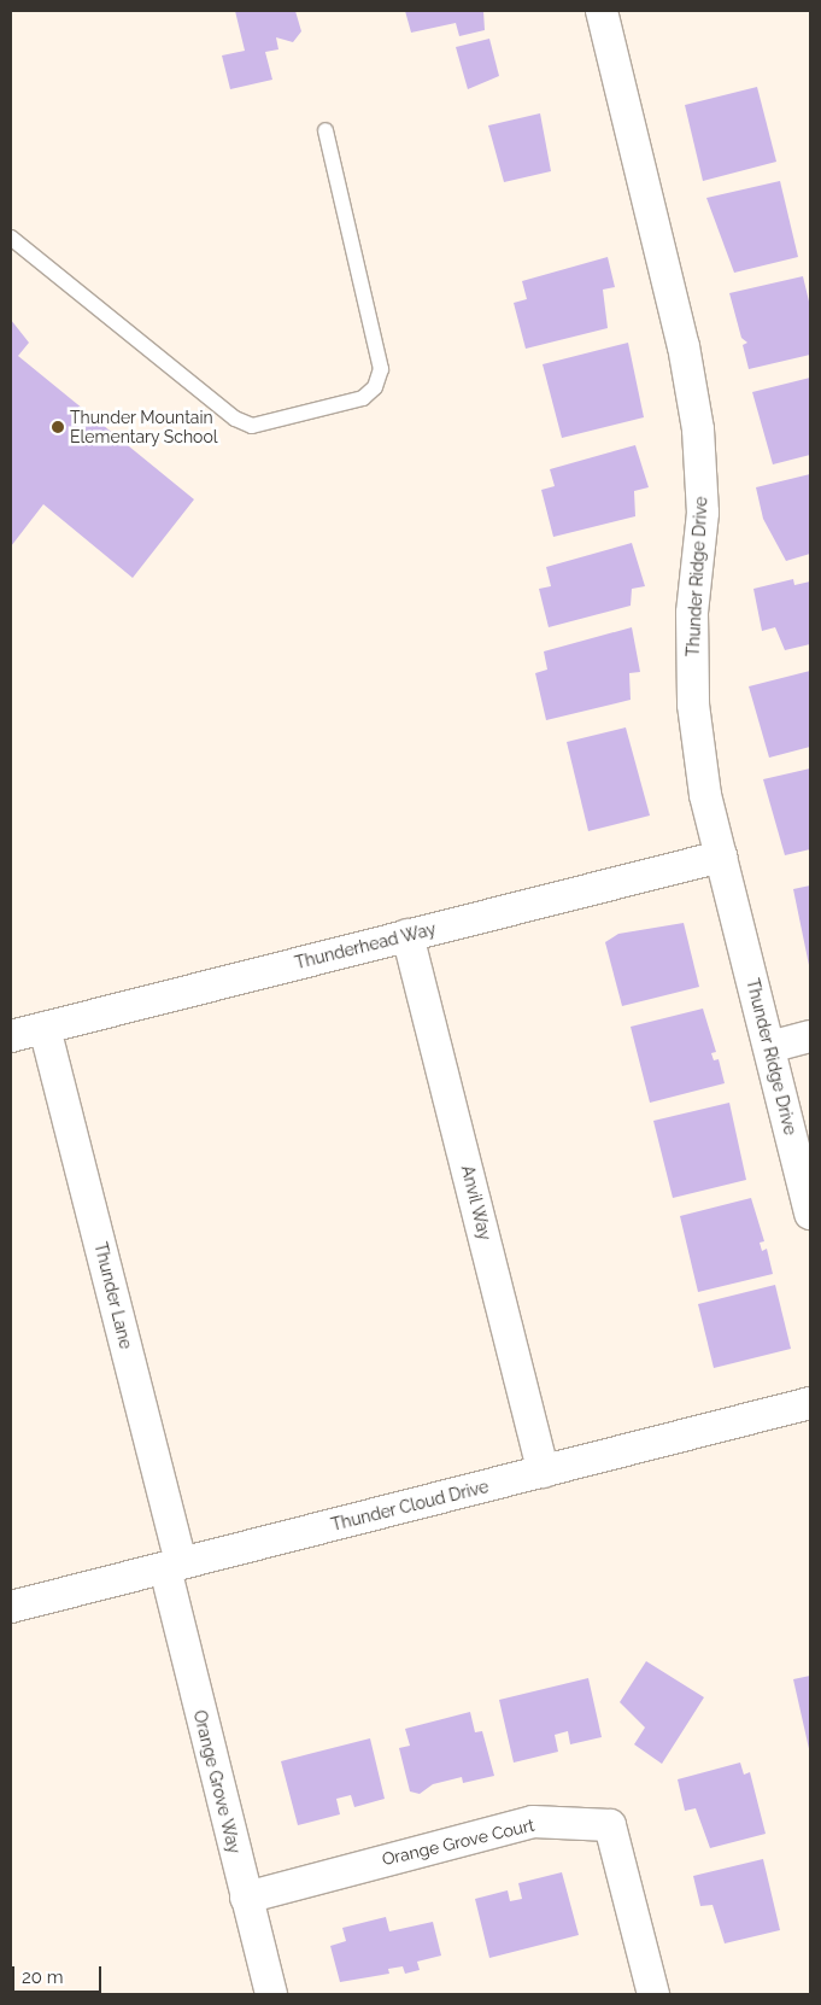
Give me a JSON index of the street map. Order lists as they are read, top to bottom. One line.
{"streets":{"street":["Thunder Ridge Drive","Thunderhead Way","Anvil Way","Thunder Lane","Thunder Cloud Drive","Orange Grove Way","Orange Grove Court"]},"crossings":[["Thunder Ridge Drive","Thunderhead Way"],["Thunderhead Way","Anvil Way"],["Thunderhead Way","Thunder Lane"],["Anvil Way","Thunder Cloud Drive"],["Thunder Lane","Thunder Cloud Drive"],["Thunder Lane","Orange Grove Way"],["Thunder Cloud Drive","Orange Grove Way"],["Orange Grove Way","Orange Grove Court"]],"places":["Thunder Mountain Elementary School"],"scale_bar":"20 m"}
